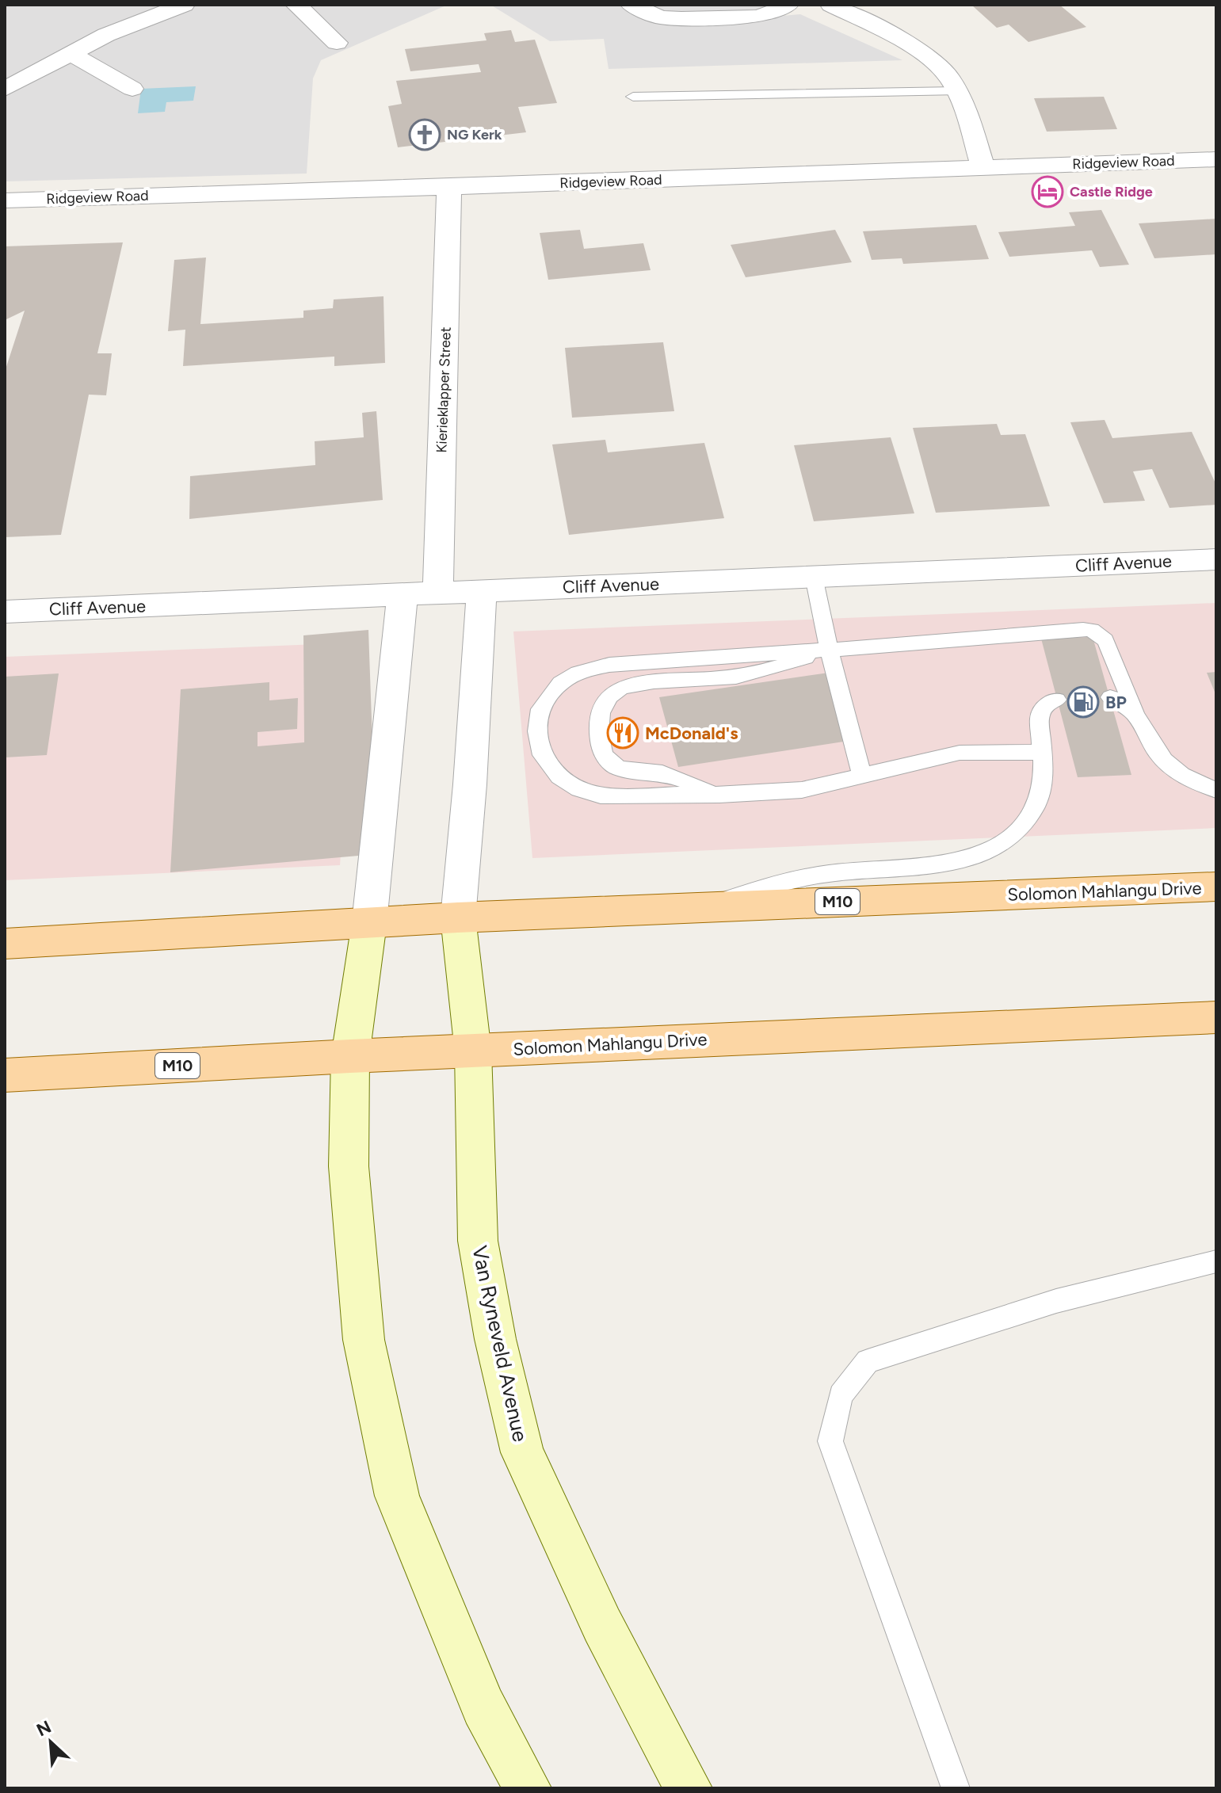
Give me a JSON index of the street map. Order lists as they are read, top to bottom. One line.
{"streets":{"main road":["Solomon Mahlangu Drive","M10","Van Ryneveld Avenue"],"street":["Ridgeview Road","Kierieklapper Street","Cliff Avenue"]},"crossings":[["Ridgeview Road","Kierieklapper Street"],["Kierieklapper Street","Cliff Avenue"],["Solomon Mahlangu Drive","Van Ryneveld Avenue"]],"places":{"church":["NG Kerk"],"hotel":["Castle Ridge"],"fuel station":["BP"],"restaurant":["McDonald's"]},"north":"top left"}
